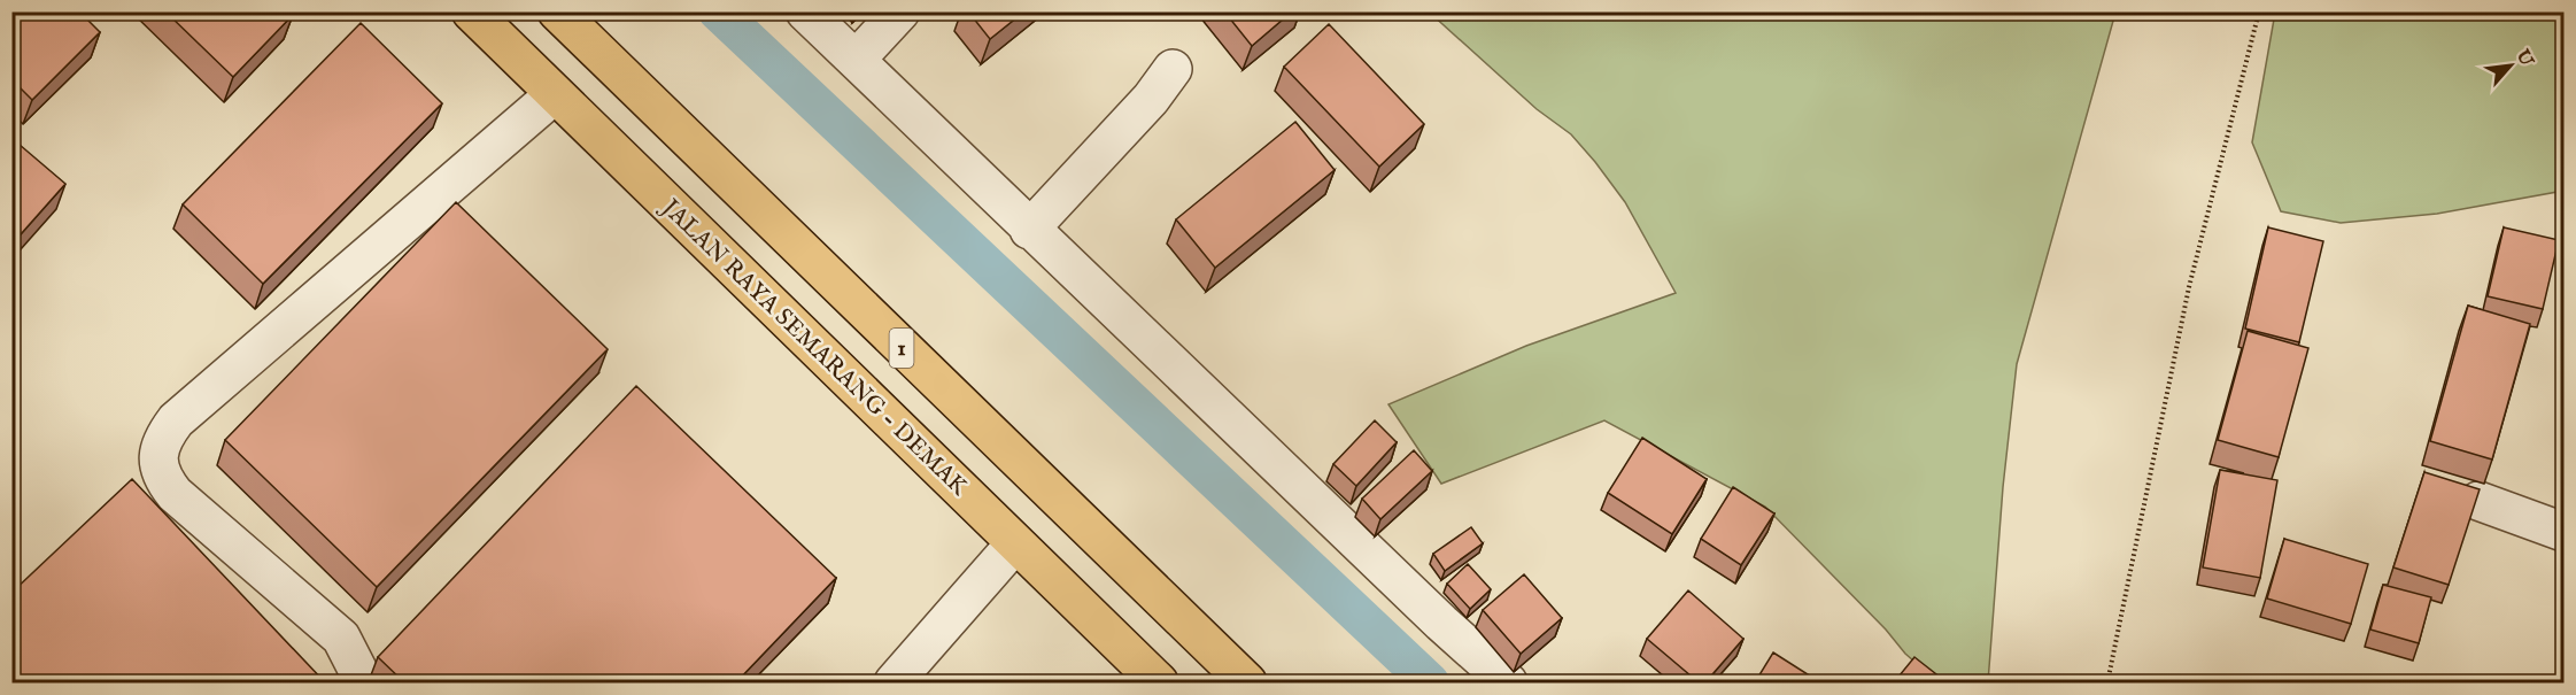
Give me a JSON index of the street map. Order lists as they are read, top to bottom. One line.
{"streets":{"highway":["JALAN RAYA SEMARANG - DEMAK","1"]},"north":"top right"}
